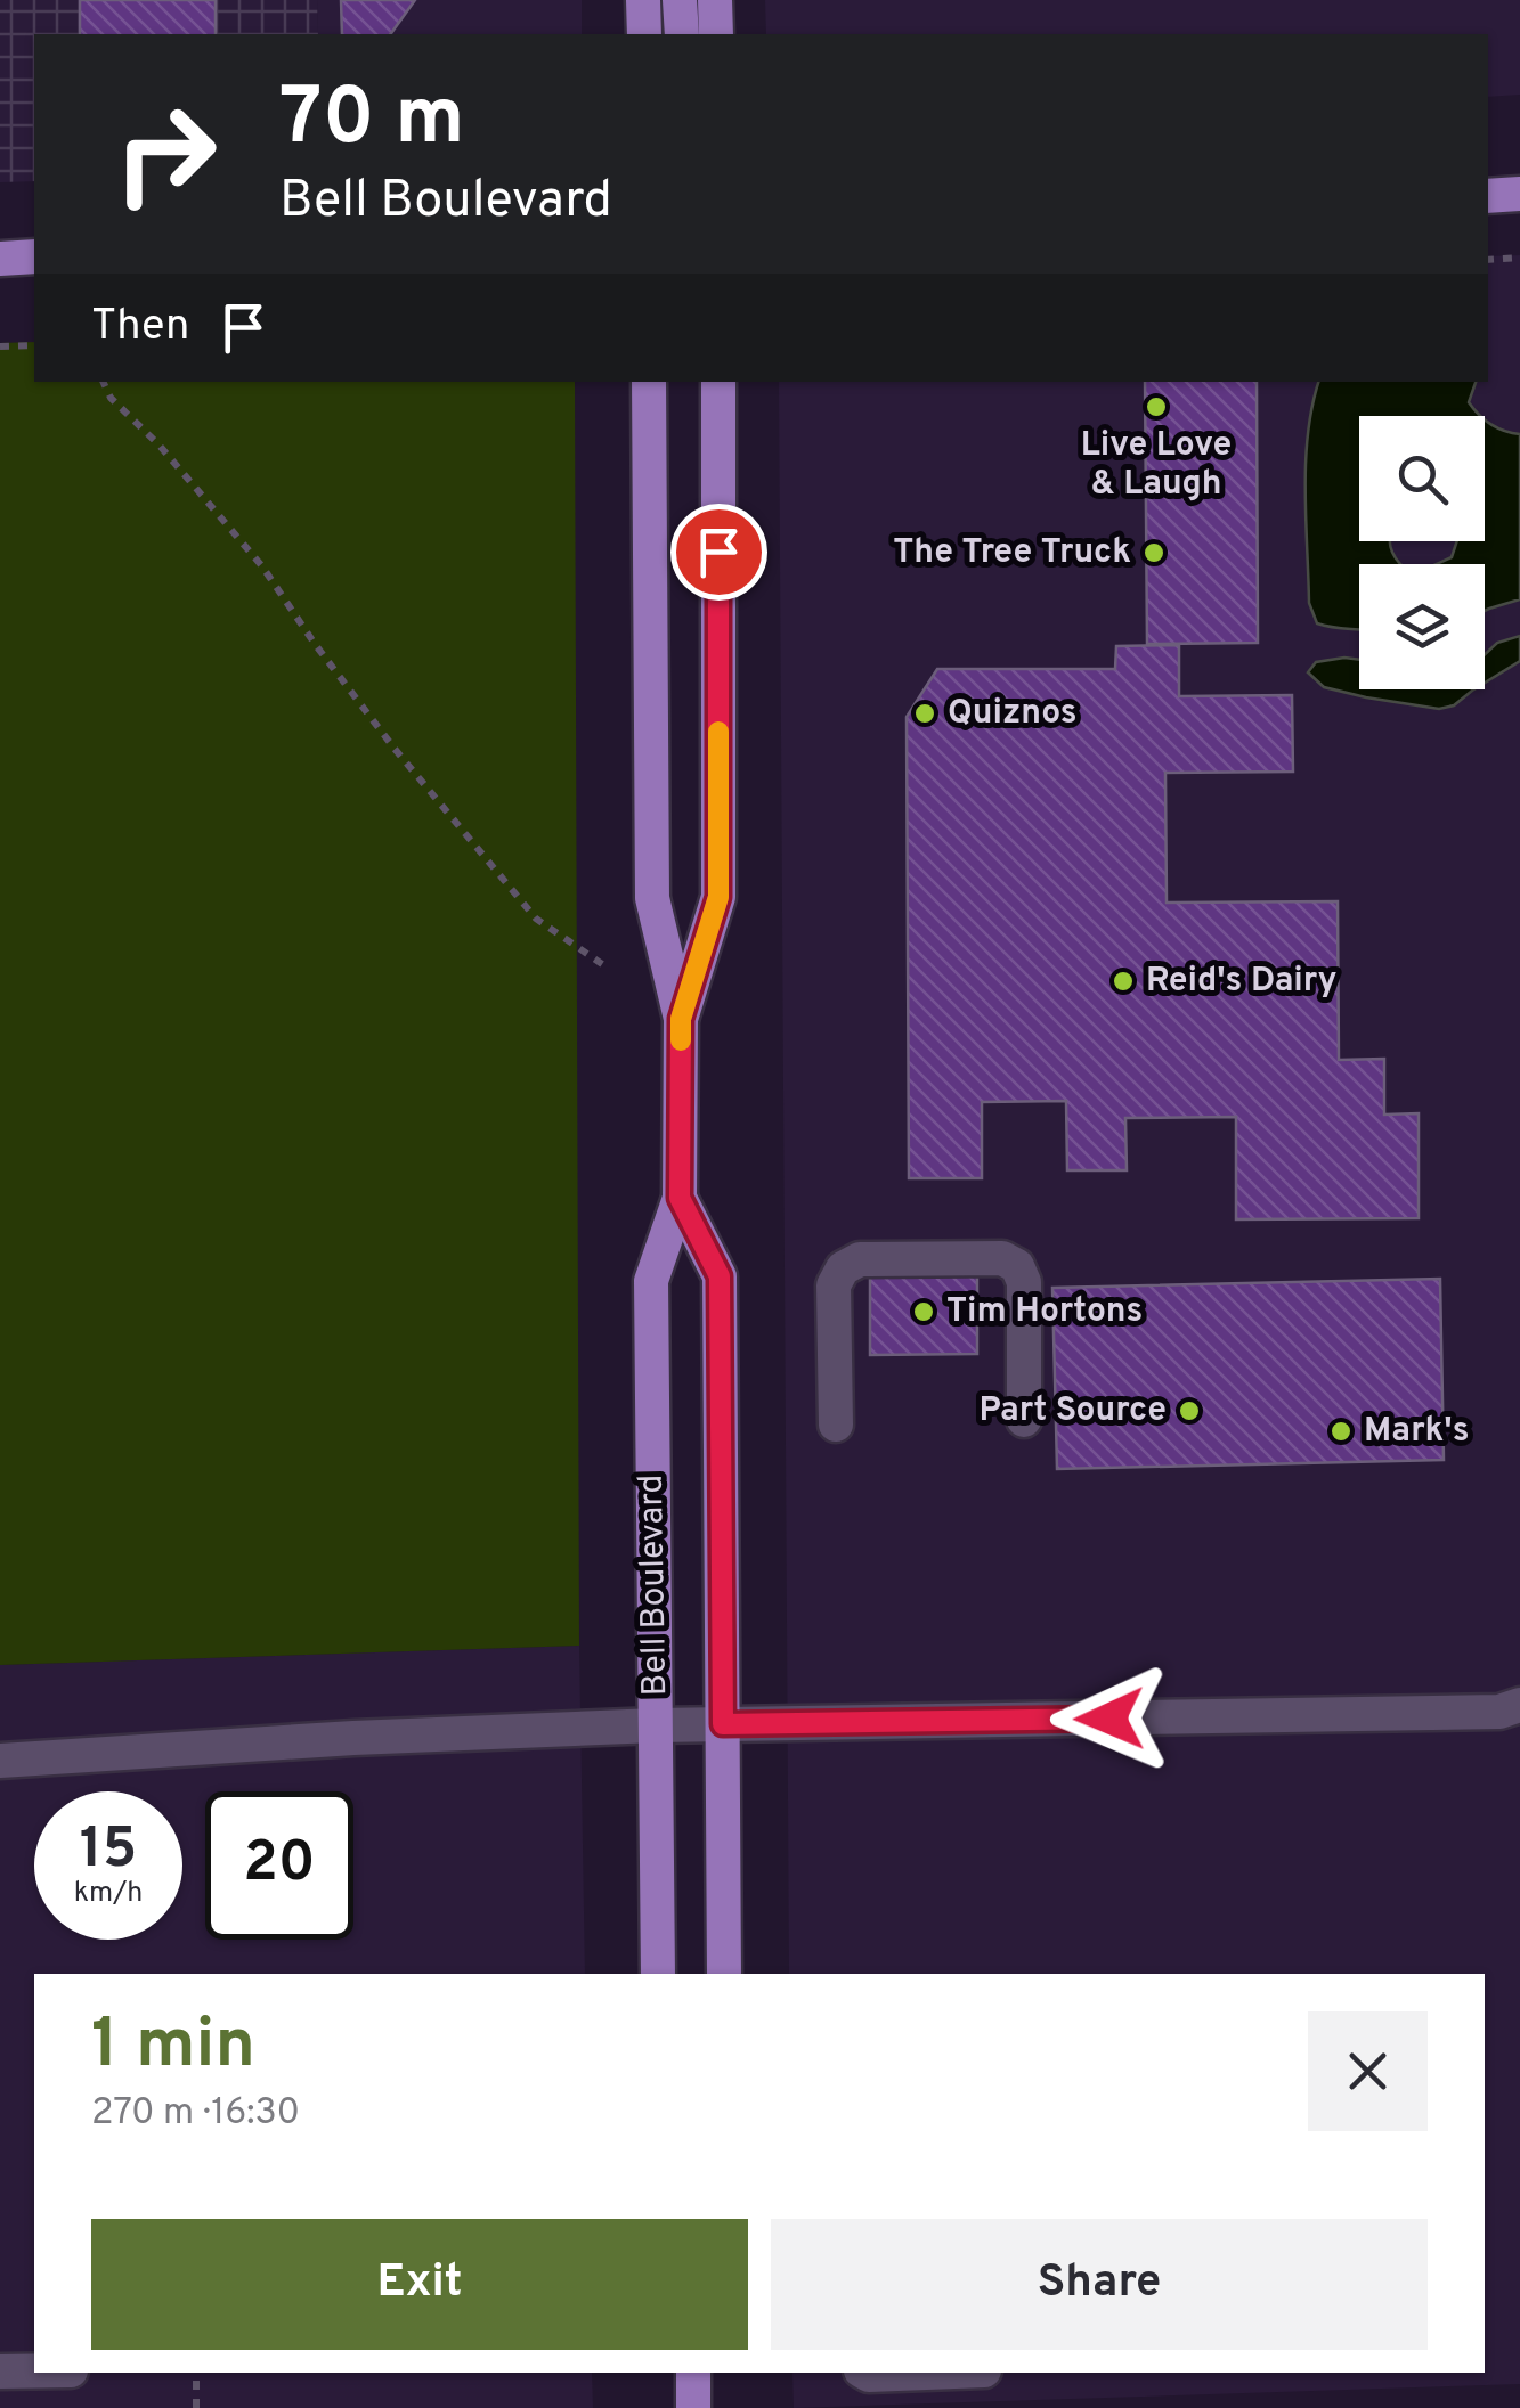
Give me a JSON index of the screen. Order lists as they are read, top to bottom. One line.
{"streets":{"main road":["Bell Boulevard"]},"places":["Live Love & Laugh","The Tree Truck","Quiznos","Reid's Dairy","Tim Hortons","Part Source","Mark's"],"page":{"turn":["70 m","Bell Boulevard"],"then":"Then","speed":"15 km/h","limit":"20","heading":["1 min","270 m · 16:30"],"buttons":["Exit","Share"]}}
